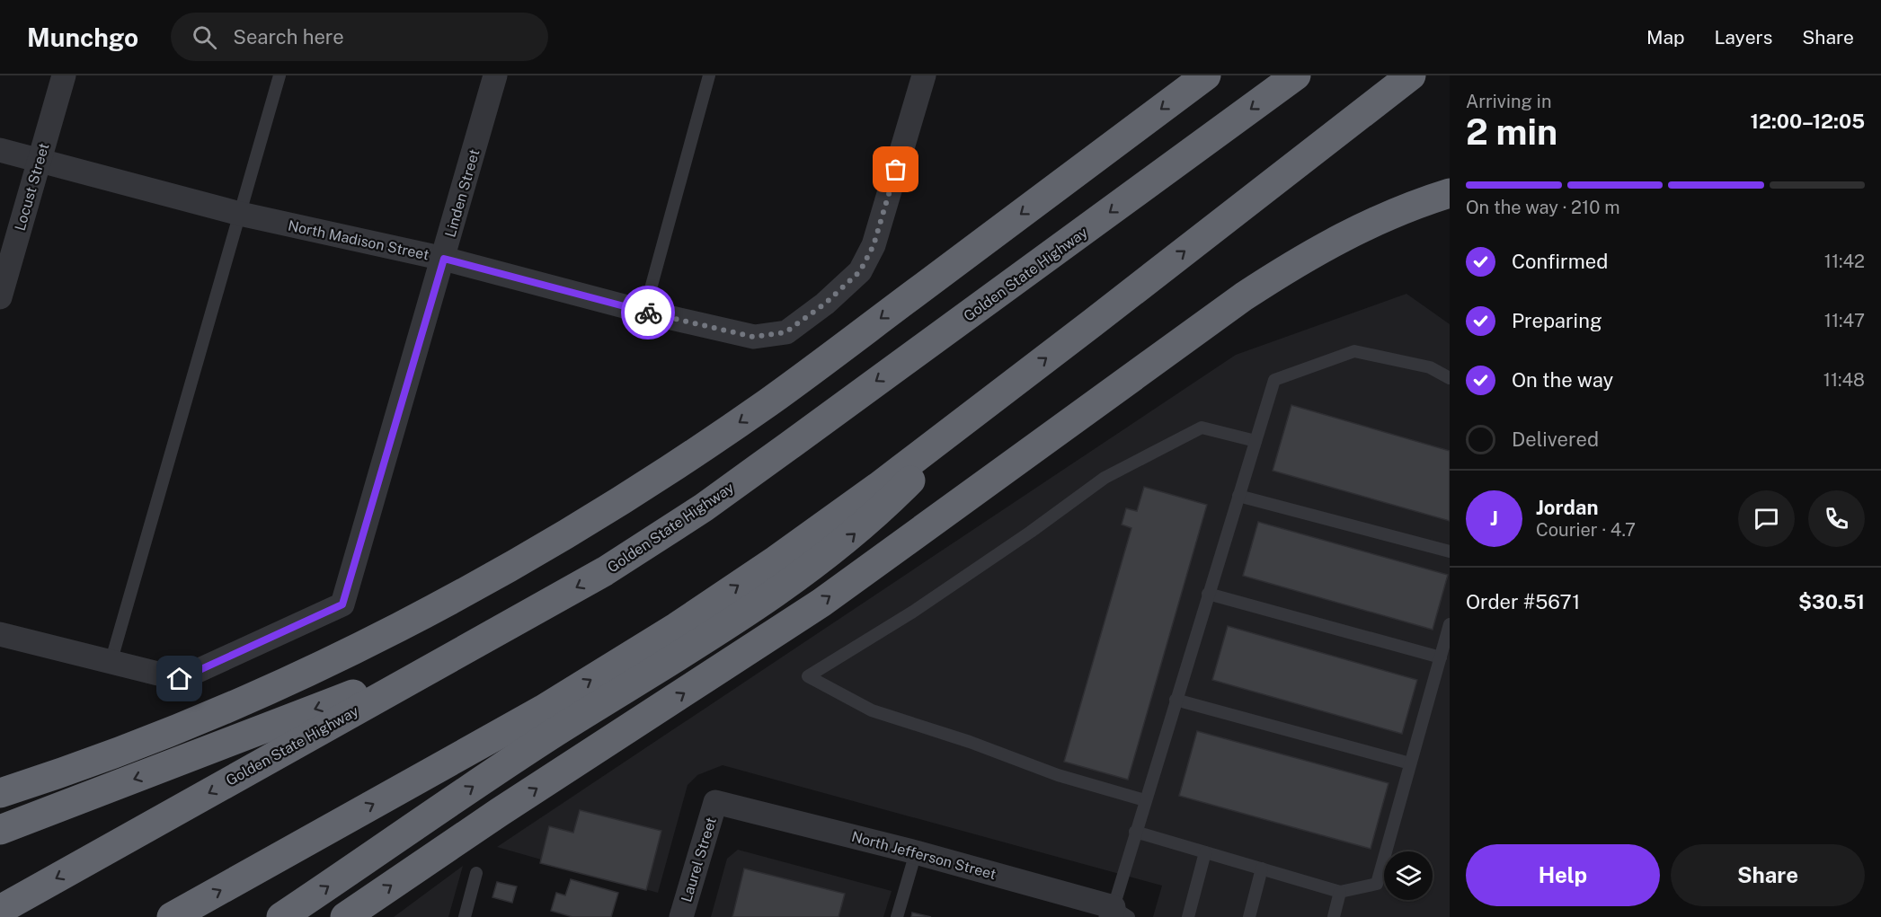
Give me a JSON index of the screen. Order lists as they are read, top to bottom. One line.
{"streets":{"highway":["Golden State Highway"],"street":["Locust Street","Linden Street","North Madison Street","North Jefferson Street","Laurel Street"]},"crossings":[["Locust Street","North Madison Street"],["Linden Street","North Madison Street"],["North Jefferson Street","Laurel Street"]],"page":{"header":"Munchgo","search":"Search here","nav":["Map","Layers","Share"],"heading":["2 min","Arriving in","12:00–12:05"],"panel":["Jordan","Courier · 4.7","Order #5671","$30.51"],"bar":"On the way · 210 m","list":[["Confirmed","11:42"],["Preparing","11:47"],["On the way","11:48"],"Delivered"],"round":"J","buttons":["Help","Share"]}}
